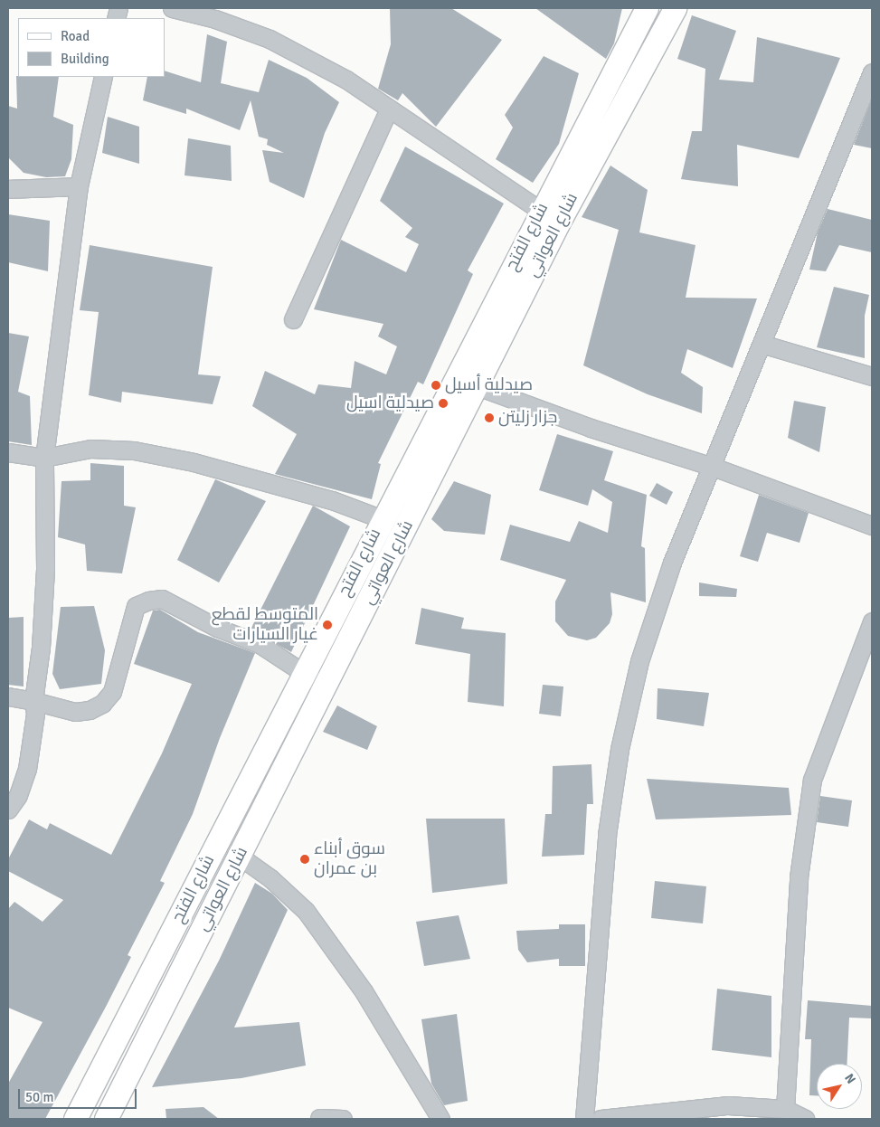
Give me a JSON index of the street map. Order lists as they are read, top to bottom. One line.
{"streets":{"main road":["شارع العواتي","شارع الفتح"]},"places":["صيدلية أسيل","صيدلية اسيل","جزار زليتن","المتوسط لقطع غيار السيارات","سوق أبناء بن عمران"],"legend":["Road","Building"],"scale_bar":"50 m","north":"top right"}
